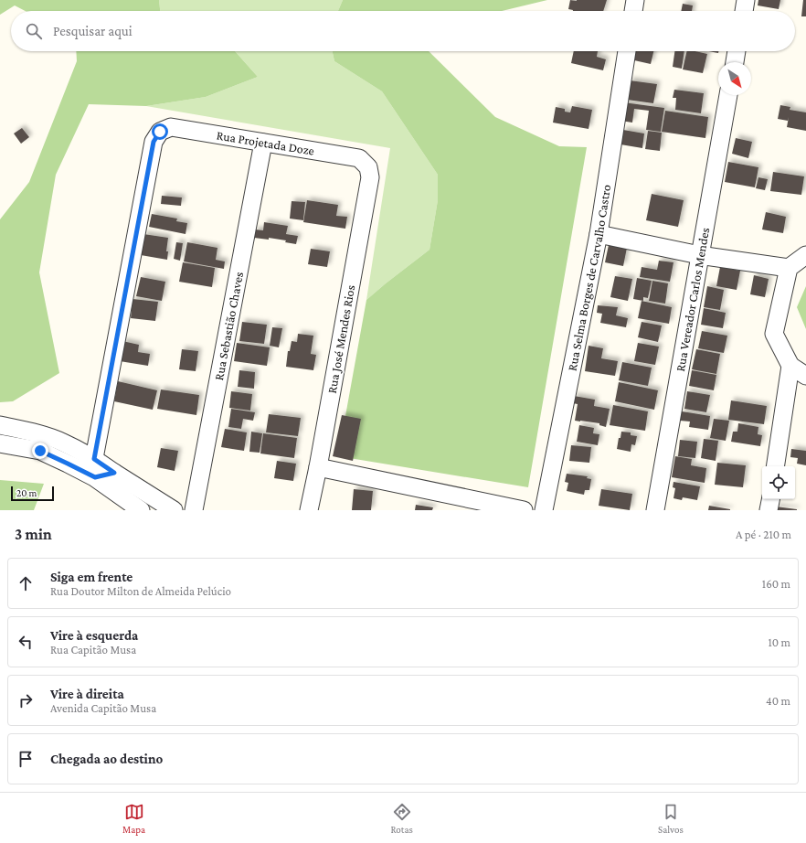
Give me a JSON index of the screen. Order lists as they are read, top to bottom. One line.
{"streets":{"street":["Rua Projetada Doze","Rua Selma Borges de Carvalho Castro","Rua Vereador Carlos Mendes","Rua Sebastião Chaves","Rua José Mendes Rios"]},"crossings":[["Rua Projetada Doze","Rua Sebastião Chaves"],["Rua Projetada Doze","Rua José Mendes Rios"]],"scale_bar":"20 m","north":"bottom right","page":{"search":"Pesquisar aqui","scale":"20 m","heading":["3 min","A pé · 210 m"],"list":[["Siga em frente","Rua Doutor Milton de Almeida Pelúcio","160 m"],["Vire à esquerda","Rua Capitão Musa","10 m"],["Vire à direita","Avenida Capitão Musa","40 m"],"Chegada ao destino"],"nav":["Mapa","Rotas","Salvos"]}}
